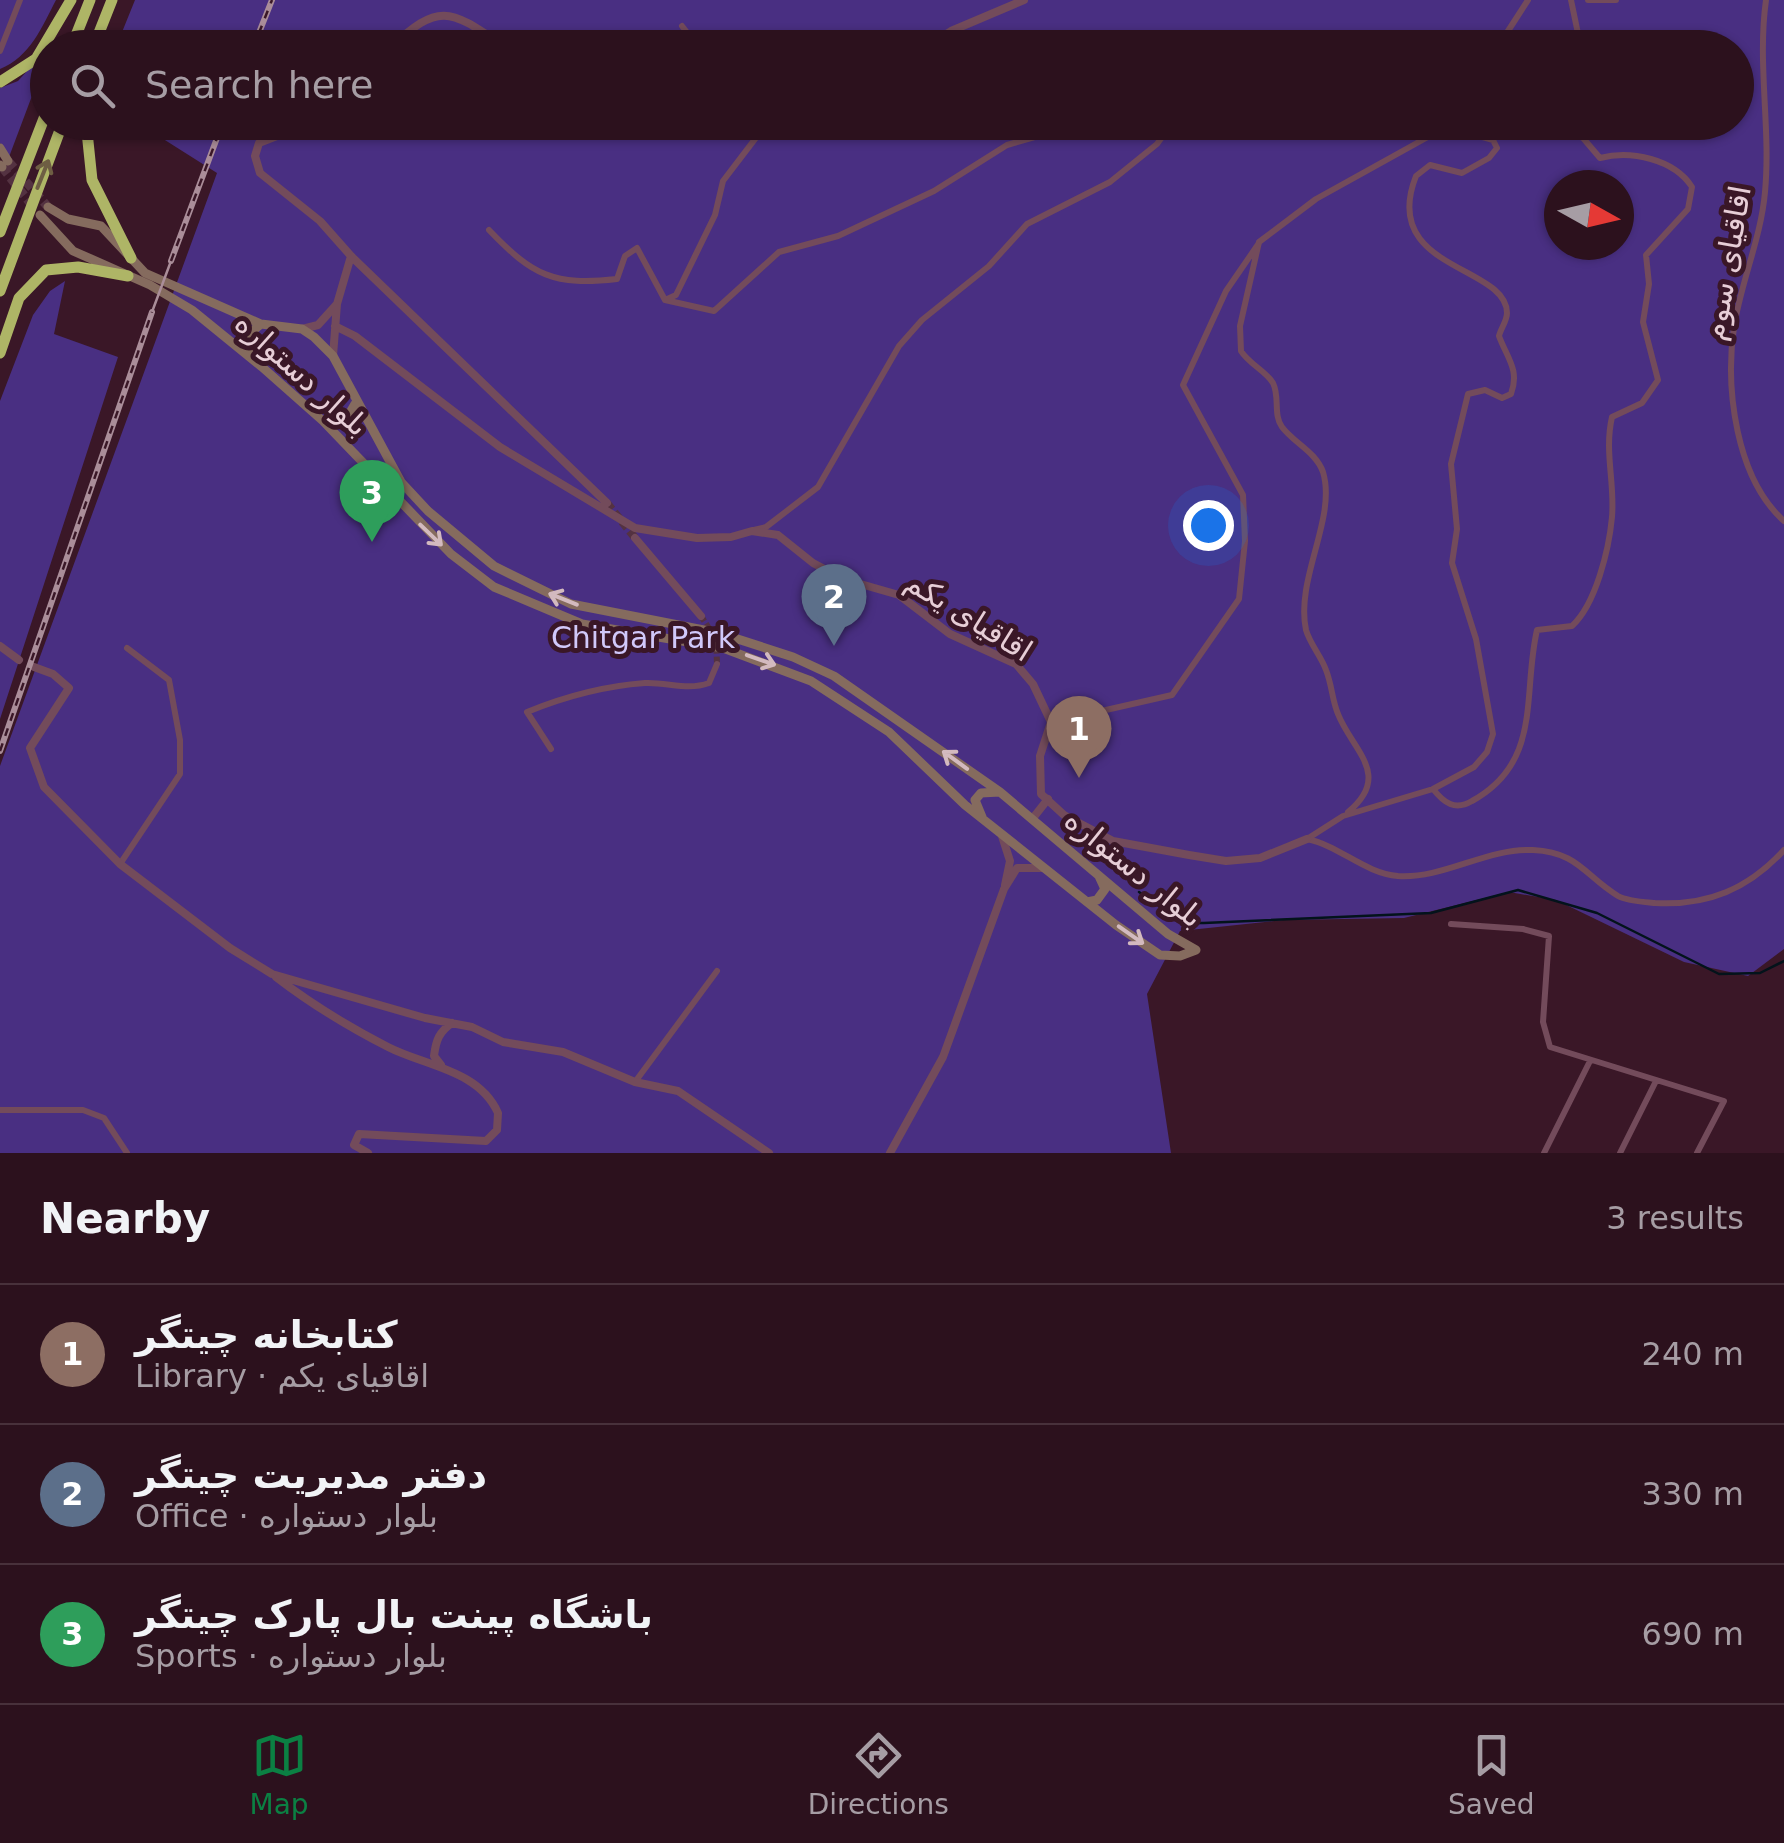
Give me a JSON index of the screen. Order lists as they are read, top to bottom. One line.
{"streets":{"main road":["بلوار دستواره"],"street":["اقاقیای سوم","اقاقیای یکم"]},"parks":["Chitgar Park"],"north":"right","page":{"search":"Search here","pins":["3","2","1"],"heading":["Nearby","3 results"],"list":[{"mark":"1","name":"کتابخانه چیتگر","note":"Library · اقاقیای یکم","value":"240 m"},{"mark":"2","name":"دفتر مدیریت چیتگر","note":"Office · بلوار دستواره","value":"330 m"},{"mark":"3","name":"باشگاه پینت بال پارک چیتگر","note":"Sports · بلوار دستواره","value":"690 m"}],"nav":["Map","Directions","Saved"]}}
